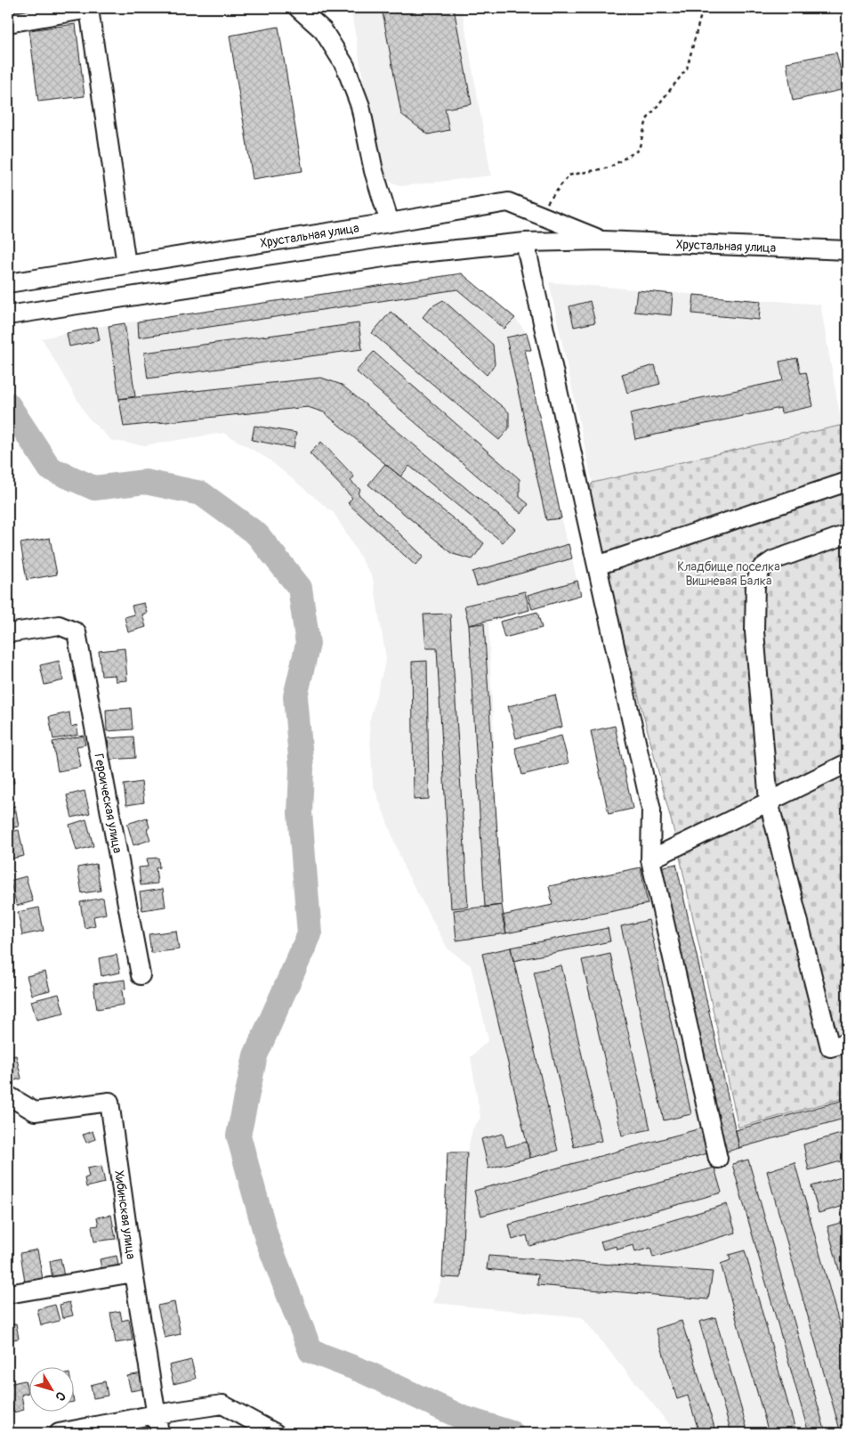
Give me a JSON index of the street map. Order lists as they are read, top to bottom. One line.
{"streets":{"street":["Хрустальная улица","Героическая улица","Хибинская улица"]},"parks":["Кладбище поселка Вишневая Балка"],"north":"bottom right"}
